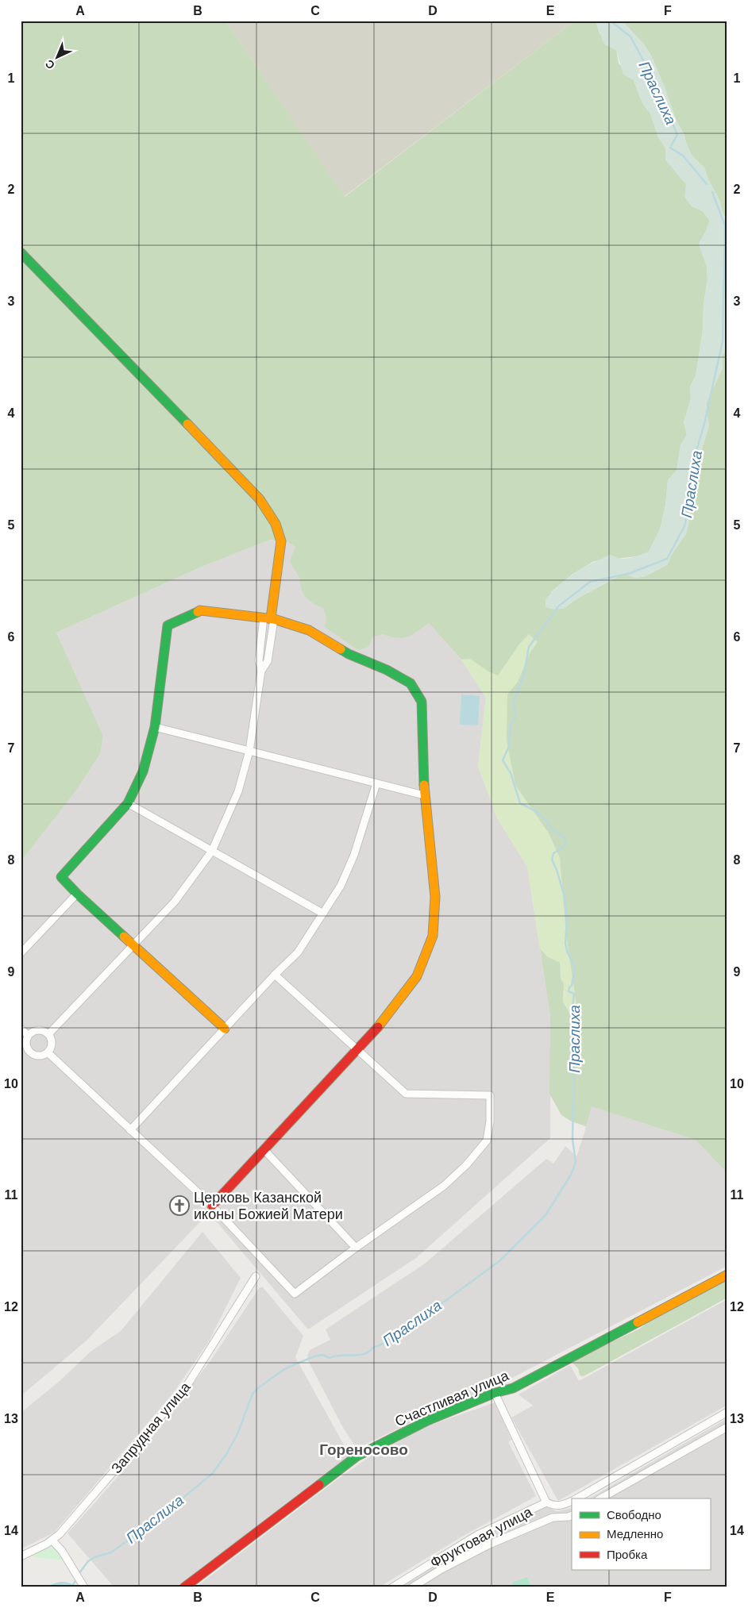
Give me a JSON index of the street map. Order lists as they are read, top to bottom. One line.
{"streets":{"street":["Счастливая улица","Запрудная улица","Фруктовая улица"]},"districts":["Гореносово"],"water":["Праслиха"],"places":{"church":["Церковь Казанской иконы Божией Матери"]},"legend":["Свободно","Медленно","Пробка"],"north":"bottom left","grid":{"columns":["A","B","C","D","E","F"],"rows":["1","2","3","4","5","6","7","8","9","10","11","12","13","14"]}}
